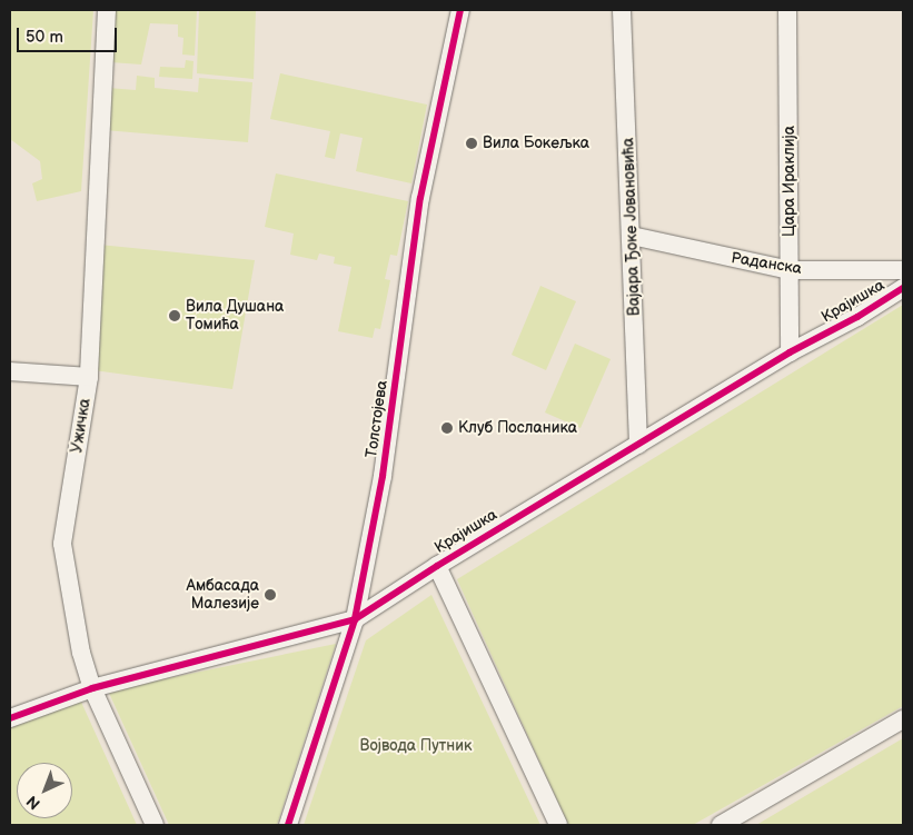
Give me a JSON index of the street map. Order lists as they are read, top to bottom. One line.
{"streets":{"street":["Цара Ираклија","Вајара Ђоке Јовановића","Раданска","Крајишка","Толстојева","Ужичка"]},"crossings":[["Цара Ираклија","Раданска"],["Цара Ираклија","Крајишка"],["Вајара Ђоке Јовановића","Раданска"],["Вајара Ђоке Јовановића","Крајишка"],["Крајишка","Толстојева"],["Крајишка","Ужичка"]],"parks":["Војвода Путник"],"places":["Вила Бокељка","Вила Душана Томића","Клуб Посланика","Амбасада Малезије"],"scale_bar":"50 m","north":"bottom left"}
